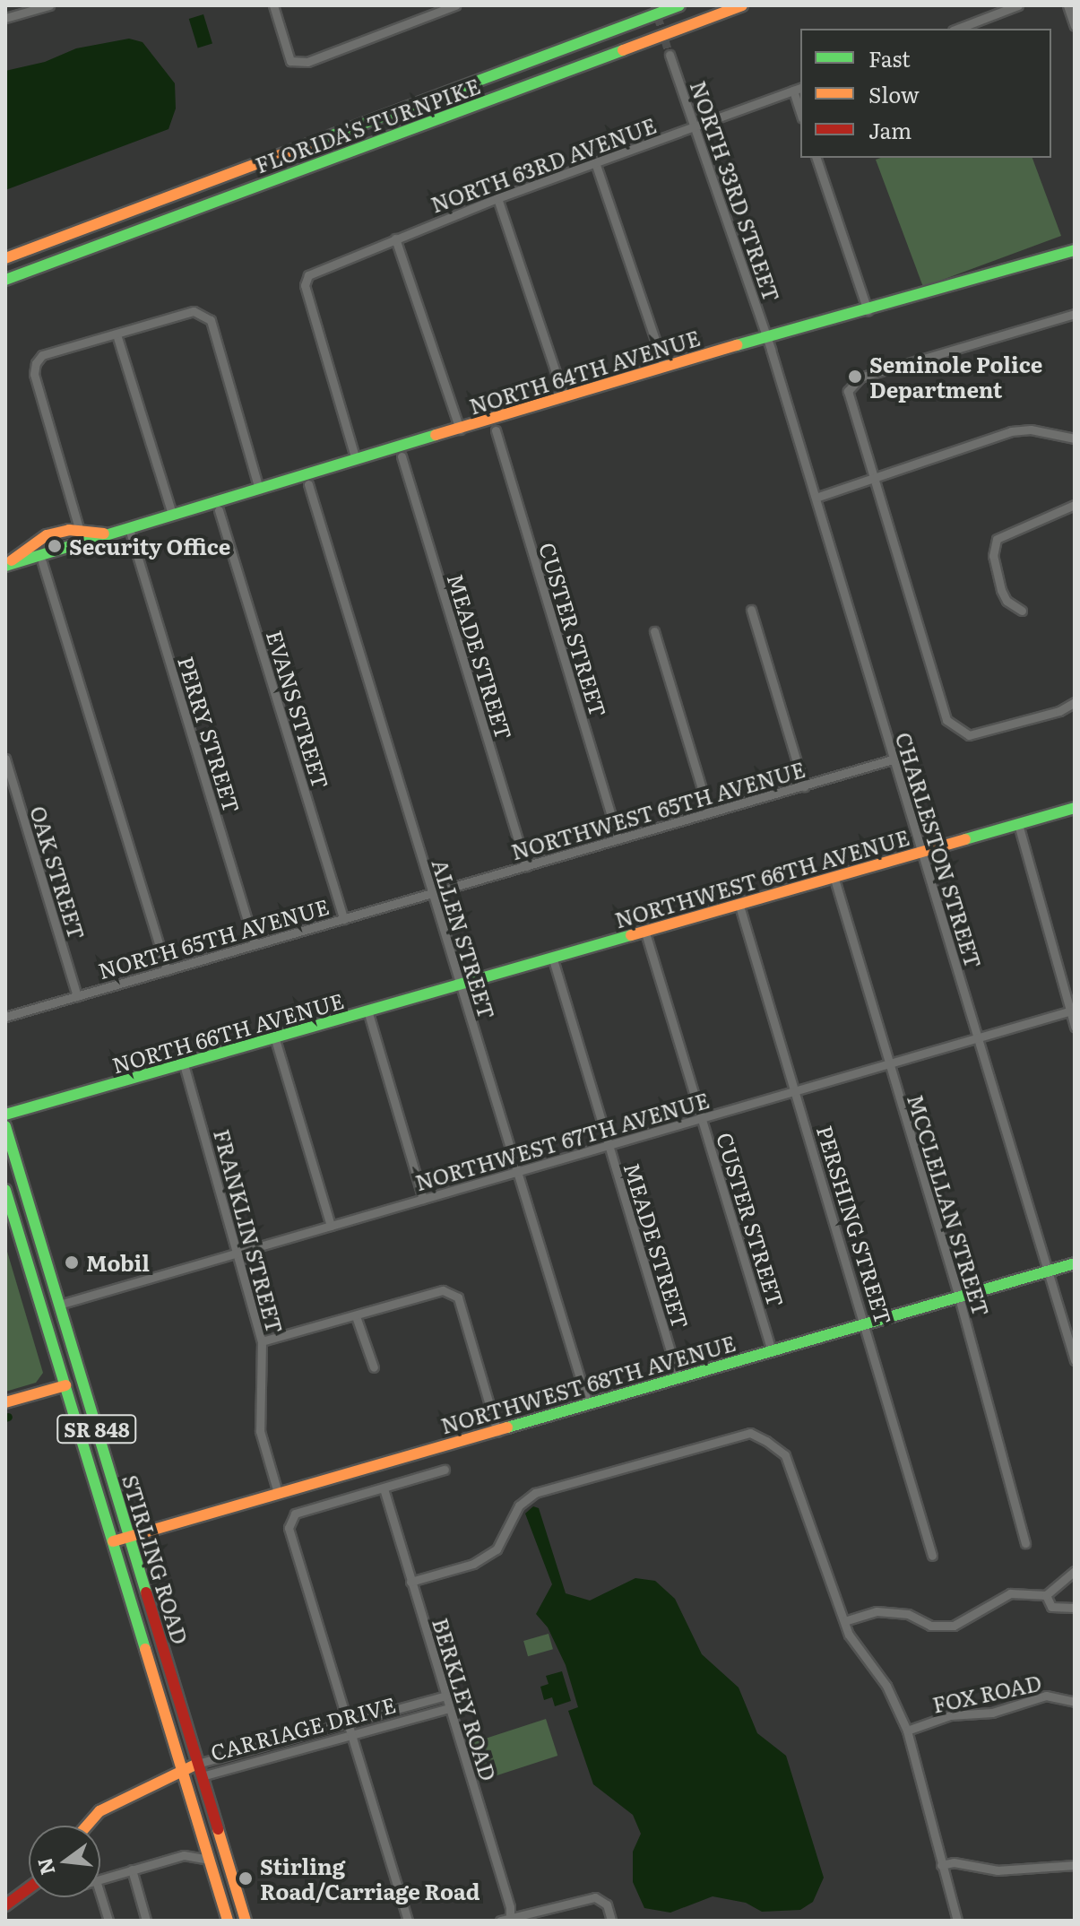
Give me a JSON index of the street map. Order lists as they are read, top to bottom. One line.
{"streets":{"main road":["FLORIDA'S TURNPIKE","NORTH 64TH AVENUE","NORTHWEST 66TH AVENUE","NORTH 66TH AVENUE","NORTHWEST 68TH AVENUE","SR 848","STIRLING ROAD","CARRIAGE DRIVE"],"street":["NORTH 63RD AVENUE","NORTH 33RD STREET","CUSTER STREET","MEADE STREET","EVANS STREET","PERRY STREET","NORTHWEST 65TH AVENUE","CHARLESTON STREET","OAK STREET","NORTH 65TH AVENUE","ALLEN STREET","NORTHWEST 67TH AVENUE","MCCLELLAN STREET","PERSHING STREET","FRANKLIN STREET","FOX ROAD","BERKLEY ROAD"]},"crossings":[["NORTH 63RD AVENUE","NORTH 33RD STREET"],["NORTH 63RD AVENUE","NORTH 64TH AVENUE"],["NORTH 33RD STREET","NORTH 64TH AVENUE"],["NORTH 33RD STREET","CHARLESTON STREET"],["NORTH 64TH AVENUE","CHARLESTON STREET"],["CUSTER STREET","NORTHWEST 65TH AVENUE"],["CUSTER STREET","NORTHWEST 66TH AVENUE"],["CUSTER STREET","NORTHWEST 67TH AVENUE"],["CUSTER STREET","NORTHWEST 68TH AVENUE"],["MEADE STREET","NORTHWEST 65TH AVENUE"],["MEADE STREET","NORTHWEST 66TH AVENUE"],["MEADE STREET","NORTHWEST 67TH AVENUE"],["MEADE STREET","NORTHWEST 68TH AVENUE"],["EVANS STREET","NORTH 65TH AVENUE"],["PERRY STREET","NORTH 65TH AVENUE"],["NORTHWEST 65TH AVENUE","CHARLESTON STREET"],["NORTHWEST 65TH AVENUE","NORTH 65TH AVENUE"],["NORTHWEST 65TH AVENUE","ALLEN STREET"],["CHARLESTON STREET","NORTHWEST 66TH AVENUE"],["CHARLESTON STREET","NORTHWEST 67TH AVENUE"],["CHARLESTON STREET","NORTHWEST 68TH AVENUE"],["OAK STREET","NORTH 65TH AVENUE"],["NORTHWEST 66TH AVENUE","ALLEN STREET"],["NORTHWEST 66TH AVENUE","NORTH 66TH AVENUE"],["NORTHWEST 66TH AVENUE","MCCLELLAN STREET"],["NORTHWEST 66TH AVENUE","PERSHING STREET"],["NORTH 65TH AVENUE","ALLEN STREET"],["ALLEN STREET","NORTH 66TH AVENUE"],["ALLEN STREET","NORTHWEST 67TH AVENUE"],["ALLEN STREET","NORTHWEST 68TH AVENUE"],["NORTH 66TH AVENUE","FRANKLIN STREET"],["NORTHWEST 67TH AVENUE","MCCLELLAN STREET"],["NORTHWEST 67TH AVENUE","PERSHING STREET"],["NORTHWEST 67TH AVENUE","FRANKLIN STREET"],["NORTHWEST 67TH AVENUE","STIRLING ROAD"],["MCCLELLAN STREET","NORTHWEST 68TH AVENUE"],["PERSHING STREET","NORTHWEST 68TH AVENUE"],["FRANKLIN STREET","NORTHWEST 68TH AVENUE"],["NORTHWEST 68TH AVENUE","STIRLING ROAD"],["STIRLING ROAD","CARRIAGE DRIVE"],["BERKLEY ROAD","CARRIAGE DRIVE"]],"places":["Seminole Police Department","Security Office","Mobil","Stirling Road/Carriage Road"],"legend":["Fast","Slow","Jam"],"north":"left"}
